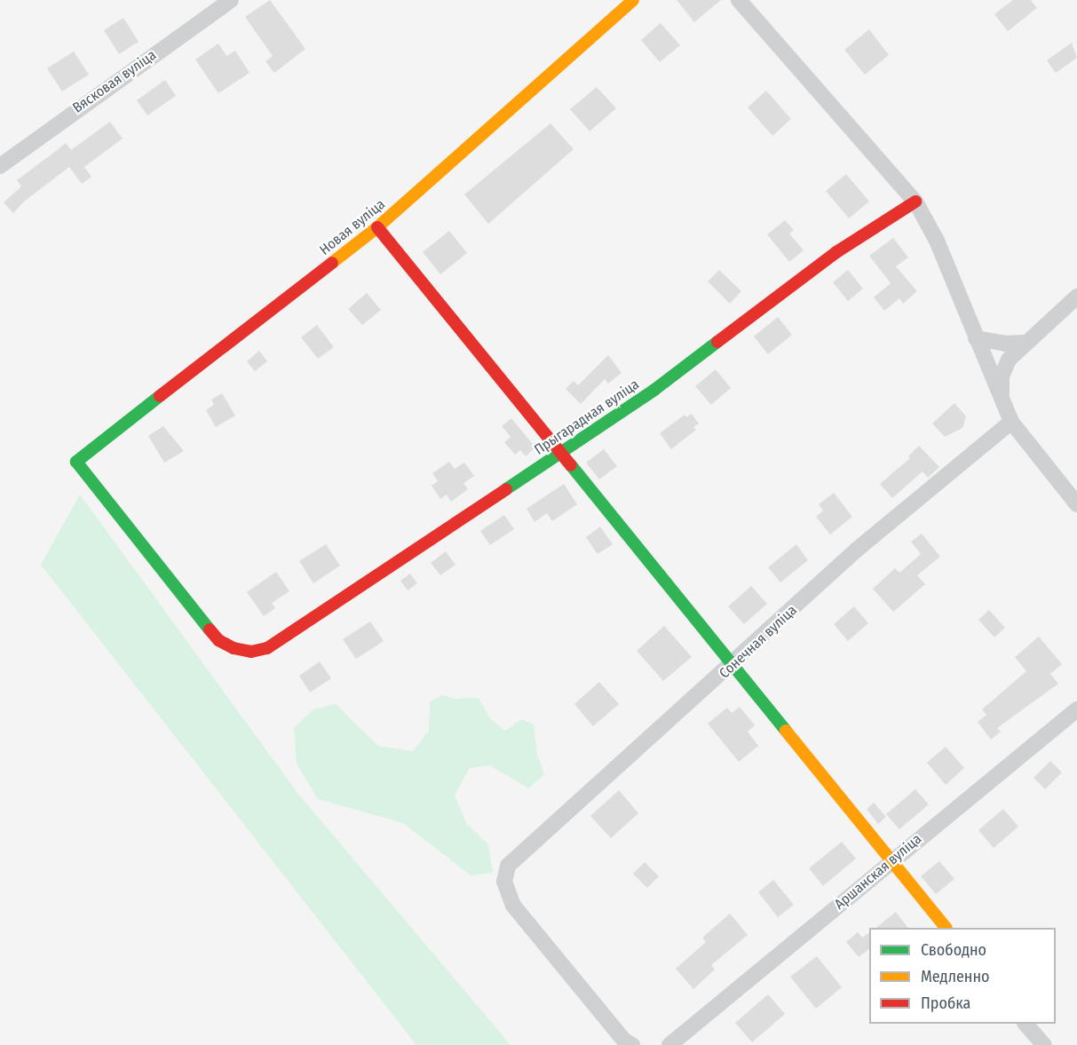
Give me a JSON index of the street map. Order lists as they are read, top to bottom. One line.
{"streets":{"street":["Вясковая вуліца","Новая вуліца","Прыгарадная вуліца","Сонечная вуліца","Аршанская вуліца"]},"crossings":[["Новая вуліца","Прыгарадная вуліца"]],"legend":["Свободно","Медленно","Пробка"]}
